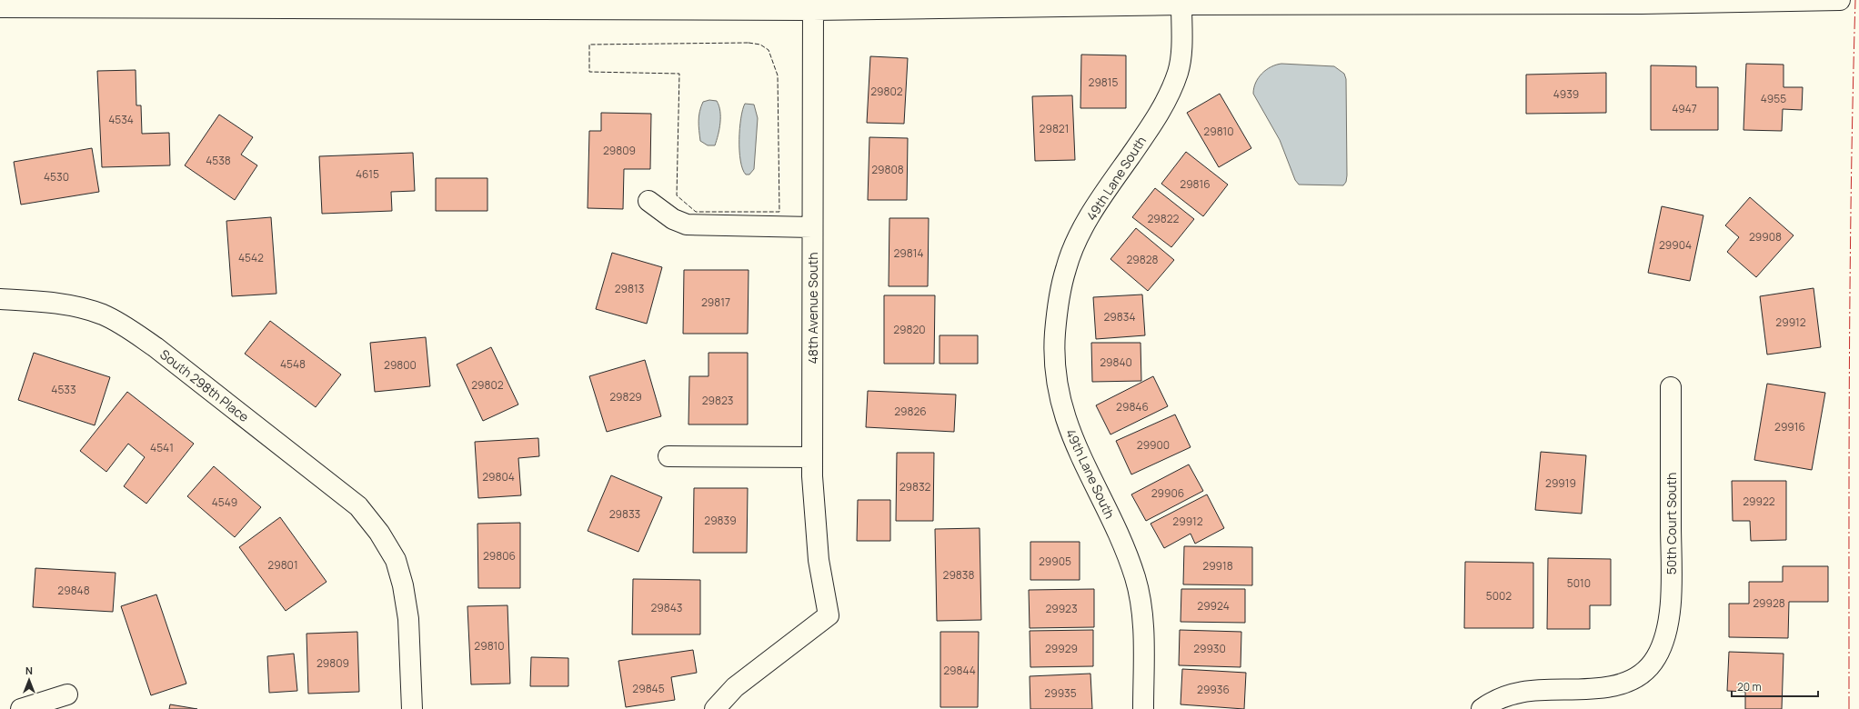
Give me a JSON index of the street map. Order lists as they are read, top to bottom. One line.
{"streets":{"street":["49th Lane South","48th Avenue South","South 298th Place","50th Court South"]},"house_numbers":["29815","29802","4939","4955","4947","4534","29821","29810","29809","4538","29808","4615","4530","29816","29822","29908","29904","29814","4542","29828","29813","29817","29834","29912","29820","29840","4548","29800","29802","4533","29829","29823","29846","29826","29916","29900","4541","29804","29919","29832","29906","29922","4549","29833","29839","29912","29806","29905","29801","29918","29838","5010","29848","5002","29928","29924","29843","29923","29810","29929","29930","29809","29844","29845","29936","29935"],"scale_bar":"20 m","north":"top"}
